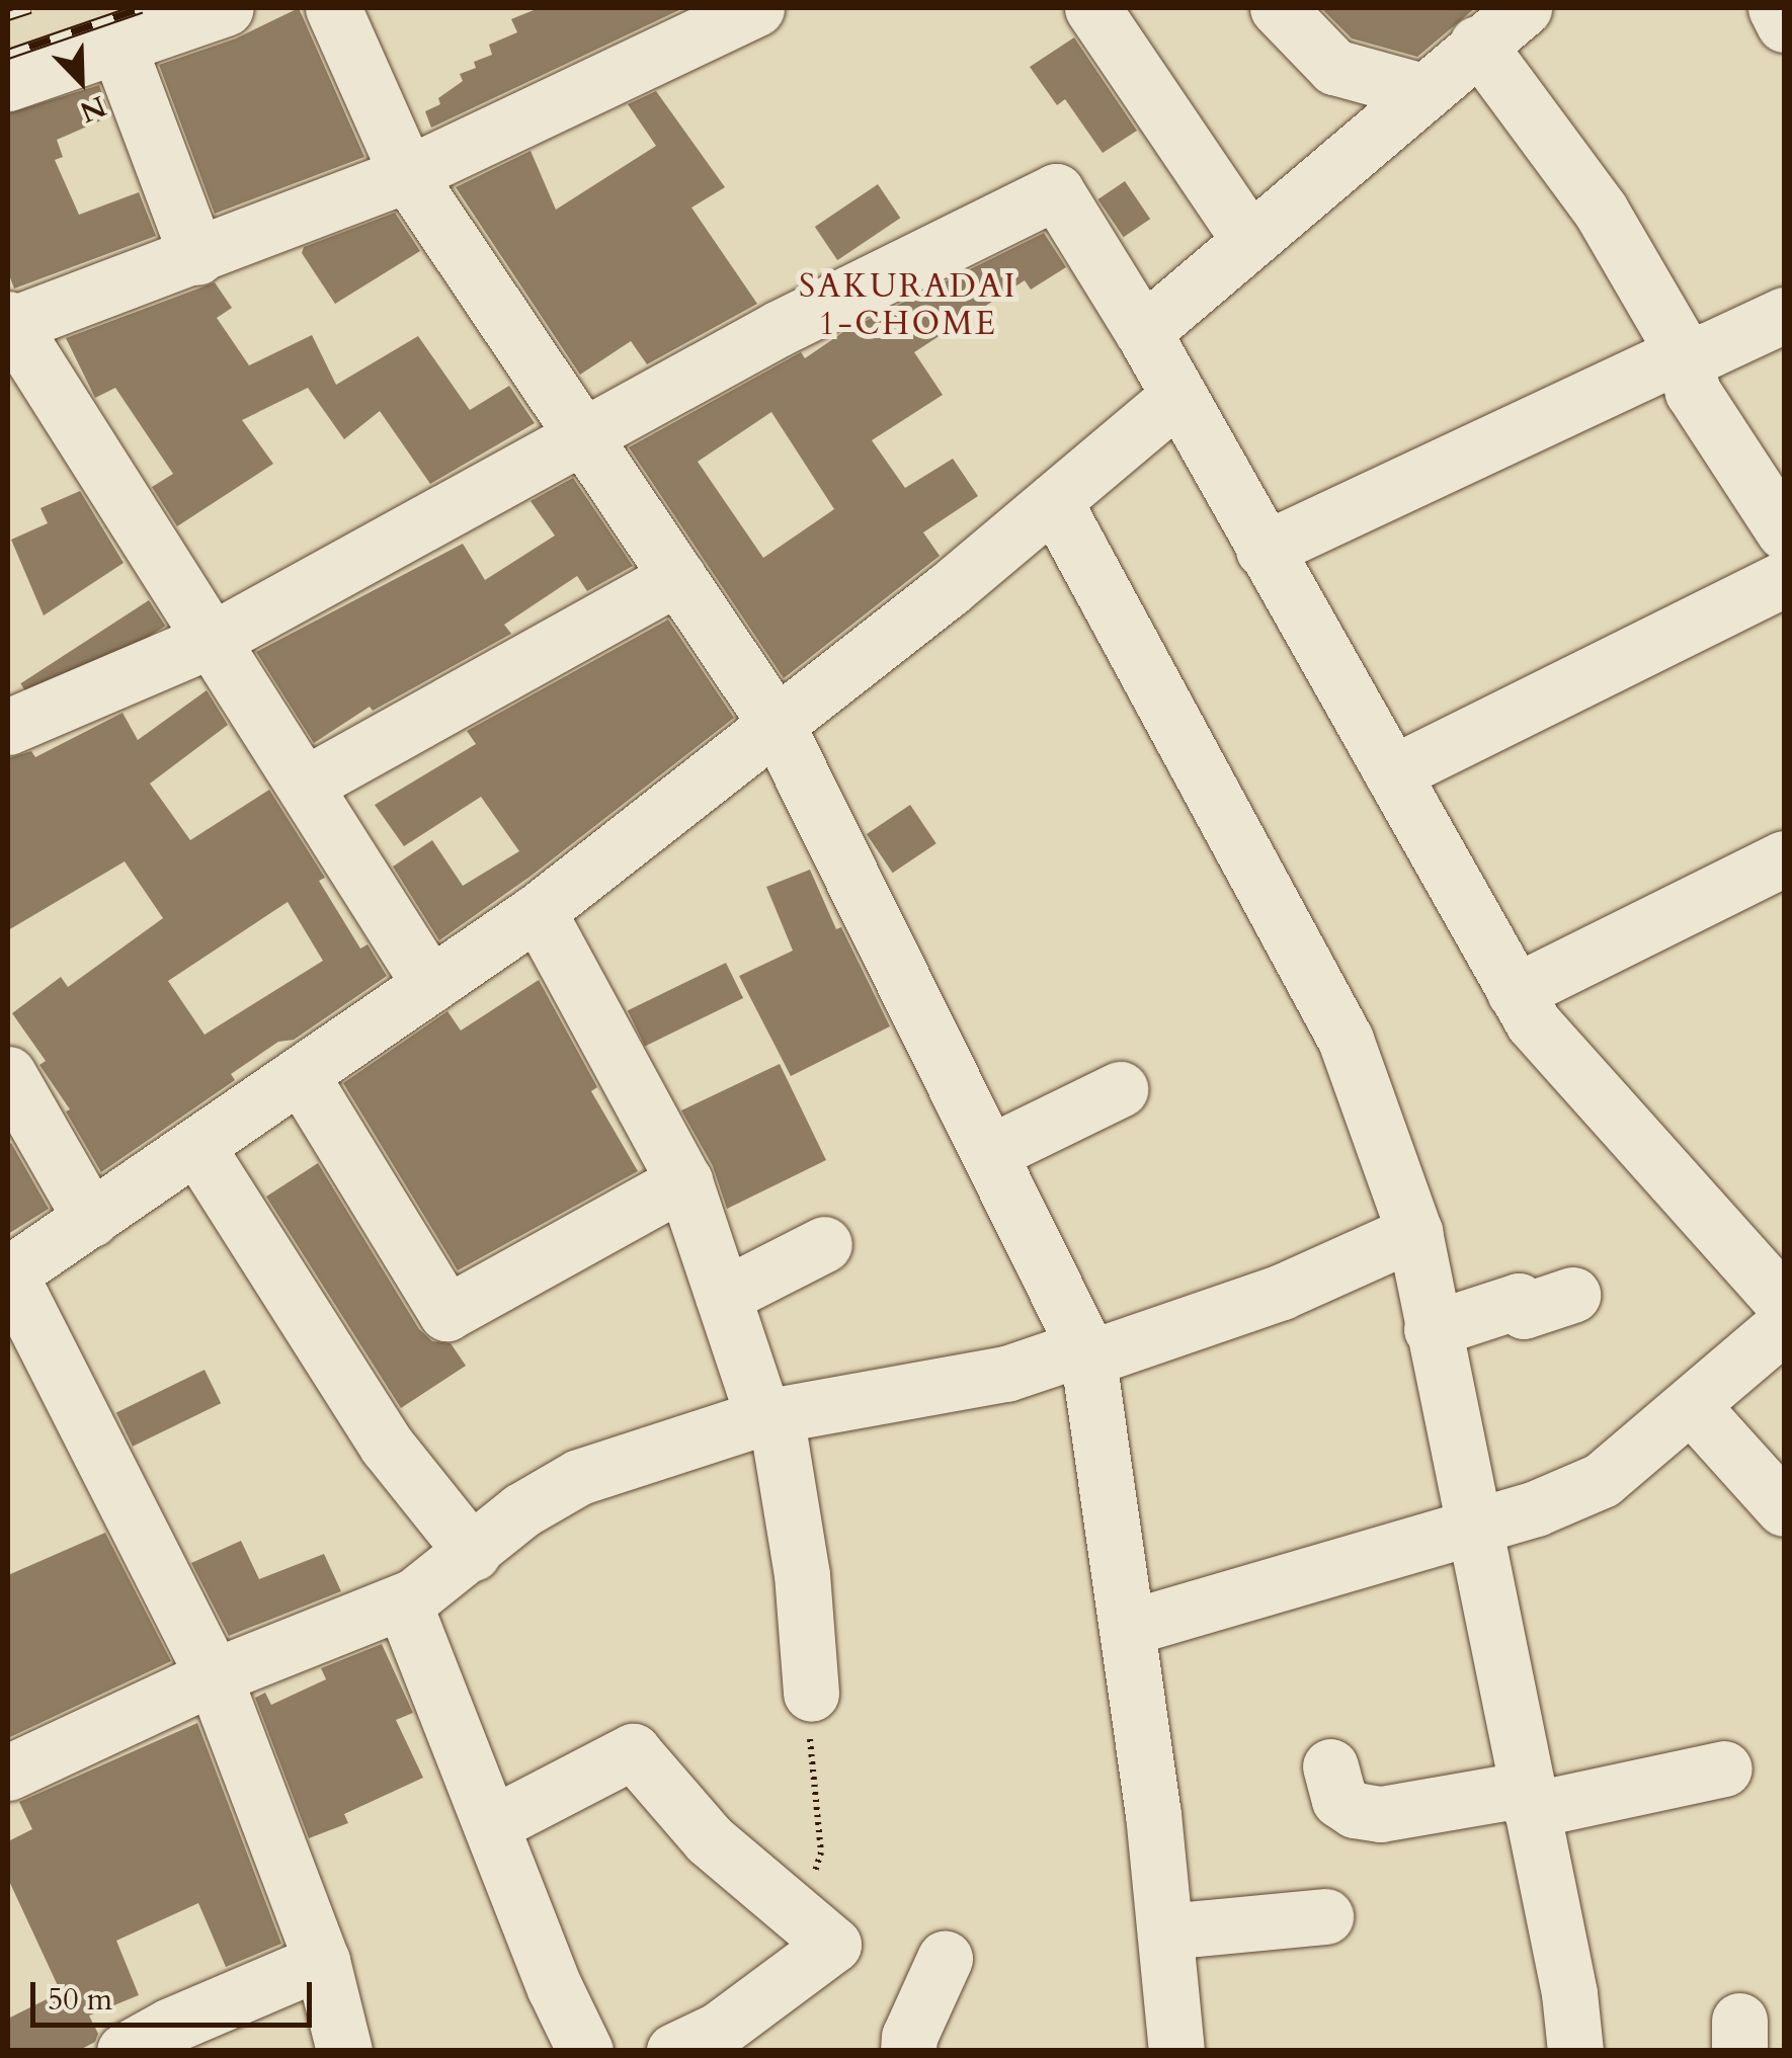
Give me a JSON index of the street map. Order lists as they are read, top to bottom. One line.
{"districts":["SAKURADAI 1-CHOME"],"scale_bar":"50 m","north":"bottom right"}
